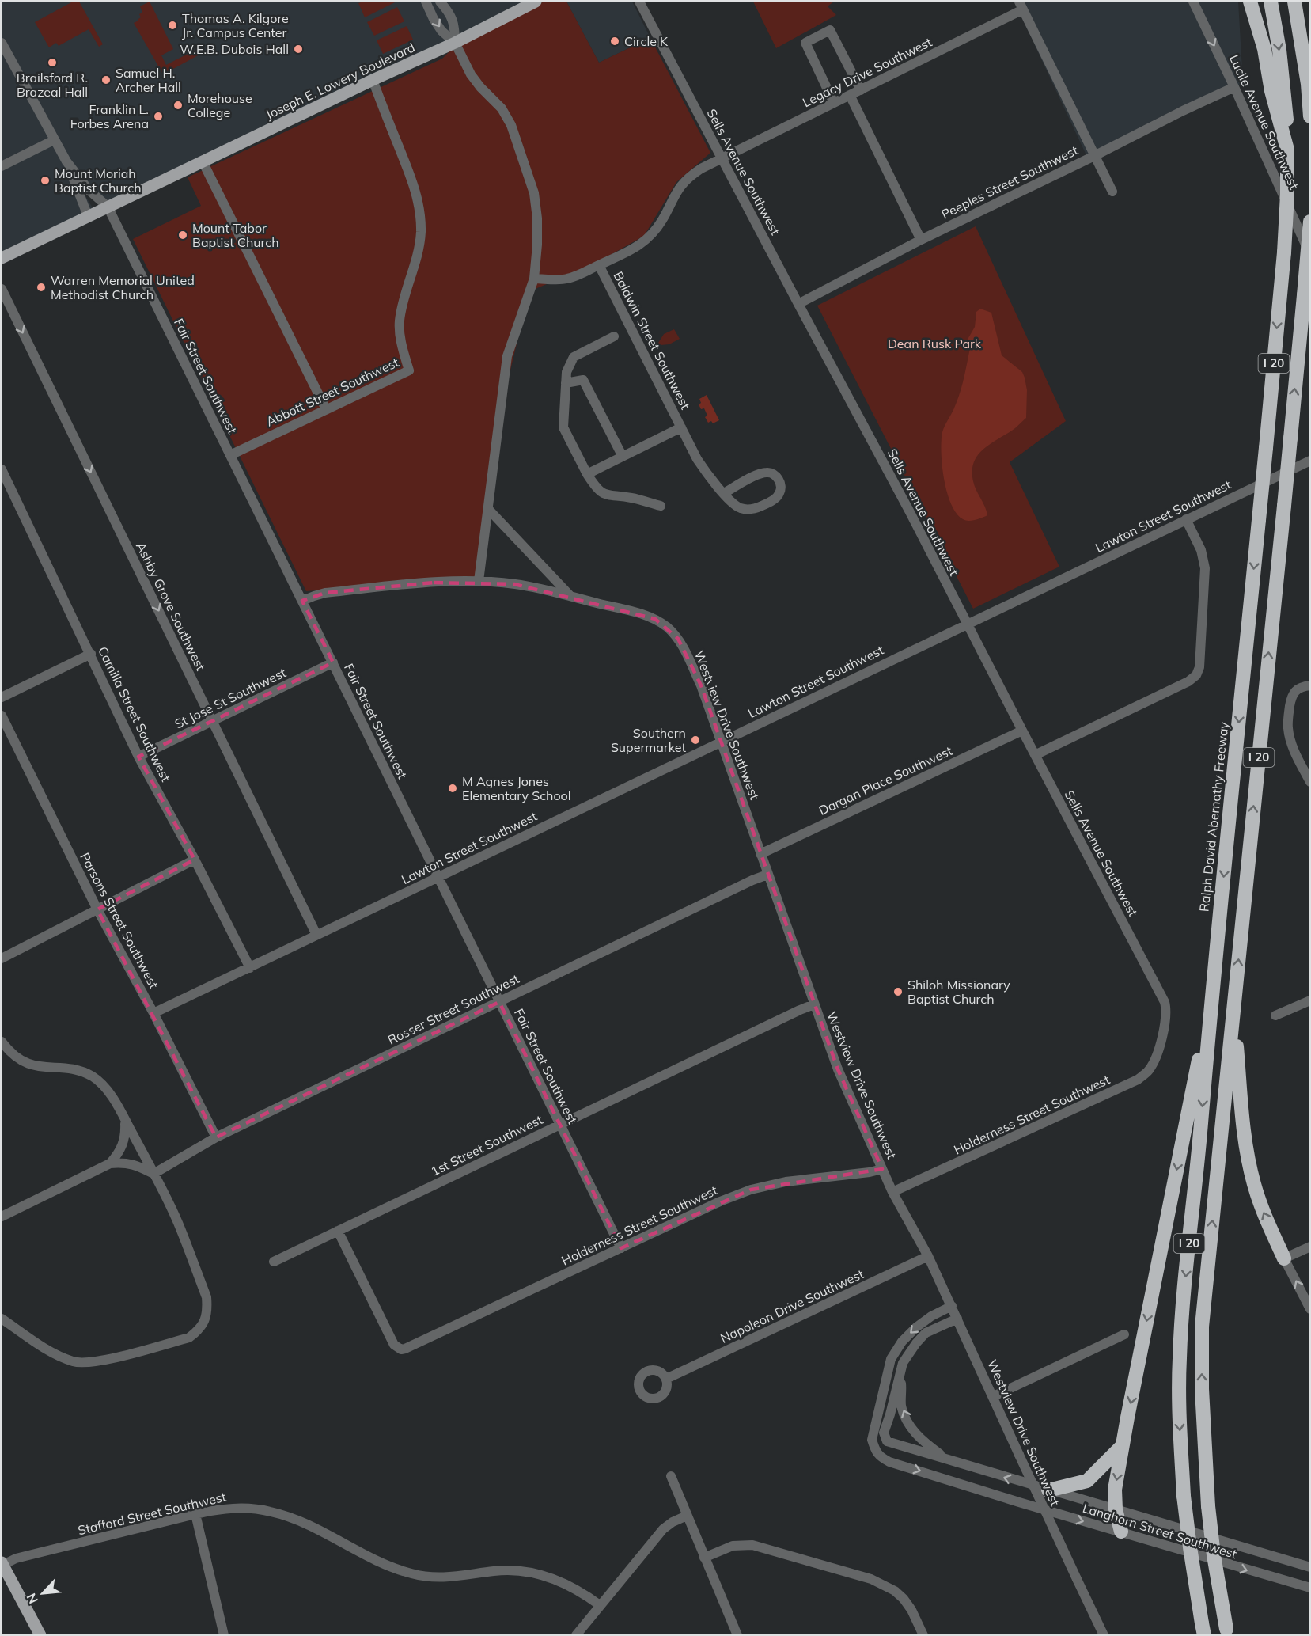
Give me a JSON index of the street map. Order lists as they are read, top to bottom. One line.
{"streets":{"highway":["I 20","Ralph David Abernathy Freeway"],"main road":["Joseph E. Lowery Boulevard"],"street":["Legacy Drive Southwest","Lucile Avenue Southwest","Sells Avenue Southwest","Peeples Street Southwest","Baldwin Street Southwest","Fair Street Southwest","Abbott Street Southwest","Lawton Street Southwest","Ashby Grove Southwest","St Jose St Southwest","Camilla Street Southwest","Westview Drive Southwest","Dargan Place Southwest","Parsons Street Southwest","Rosser Street Southwest","Holderness Street Southwest","1st Street Southwest","Napoleon Drive Southwest","Stafford Street Southwest","Langhorn Street Southwest"]},"crossings":[["Legacy Drive Southwest","Sells Avenue Southwest"],["Joseph E. Lowery Boulevard","Fair Street Southwest"],["Joseph E. Lowery Boulevard","Abbott Street Southwest"],["Lucile Avenue Southwest","Peeples Street Southwest"],["Sells Avenue Southwest","Peeples Street Southwest"],["Sells Avenue Southwest","Lawton Street Southwest"],["Sells Avenue Southwest","Dargan Place Southwest"],["Sells Avenue Southwest","Holderness Street Southwest"],["Fair Street Southwest","Abbott Street Southwest"],["Fair Street Southwest","Lawton Street Southwest"],["Fair Street Southwest","St Jose St Southwest"],["Fair Street Southwest","Westview Drive Southwest"],["Fair Street Southwest","Rosser Street Southwest"],["Fair Street Southwest","Holderness Street Southwest"],["Fair Street Southwest","1st Street Southwest"],["Lawton Street Southwest","Ashby Grove Southwest"],["Lawton Street Southwest","Camilla Street Southwest"],["Lawton Street Southwest","Westview Drive Southwest"],["Lawton Street Southwest","Parsons Street Southwest"],["Ashby Grove Southwest","St Jose St Southwest"],["St Jose St Southwest","Camilla Street Southwest"],["Westview Drive Southwest","Dargan Place Southwest"],["Westview Drive Southwest","Rosser Street Southwest"],["Westview Drive Southwest","Holderness Street Southwest"],["Westview Drive Southwest","1st Street Southwest"],["Westview Drive Southwest","Napoleon Drive Southwest"],["Parsons Street Southwest","Rosser Street Southwest"],["Holderness Street Southwest","1st Street Southwest"]],"one_way":["Ashby Grove Southwest"],"parks":["Dean Rusk Park"],"places":["Thomas A. Kilgore Jr. Campus Center","Circle K","W.E.B. Dubois Hall","Brailsford R. Brazeal Hall","Samuel H. Archer Hall","Morehouse College","Franklin L. Forbes Arena","Mount Moriah Baptist Church","Mount Tabor Baptist Church","Warren Memorial United Methodist Church","Southern Supermarket","M Agnes Jones Elementary School","Shiloh Missionary Baptist Church"],"north":"bottom left"}
